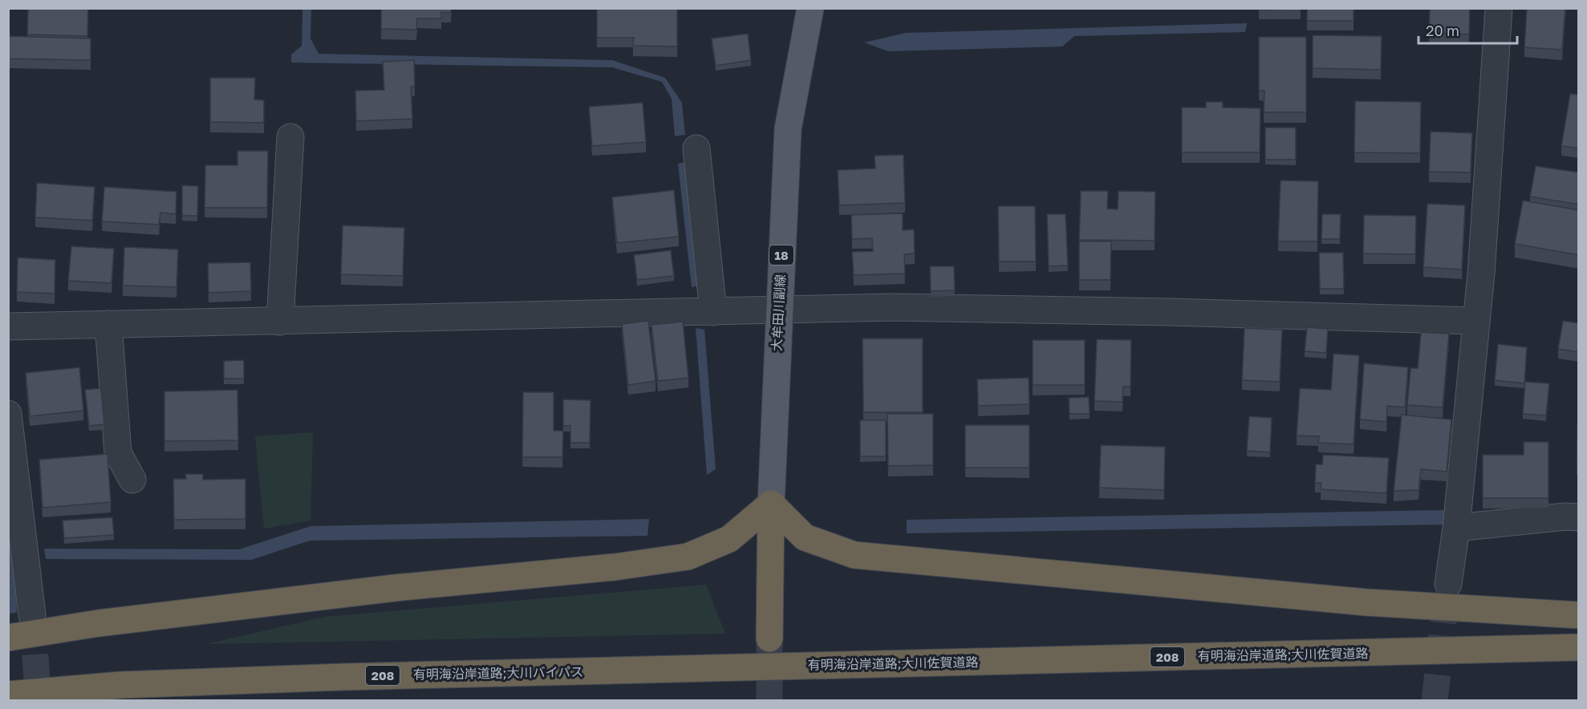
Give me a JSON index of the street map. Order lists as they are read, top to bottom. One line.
{"streets":{"highway":["有明海沿岸道路;大川佐賀道路","208","有明海沿岸道路;大川バイパス"],"main road":["18","大牟田川副線"]},"crossings":[["有明海沿岸道路;大川佐賀道路","有明海沿岸道路;大川バイパス"]],"scale_bar":"20 m"}
